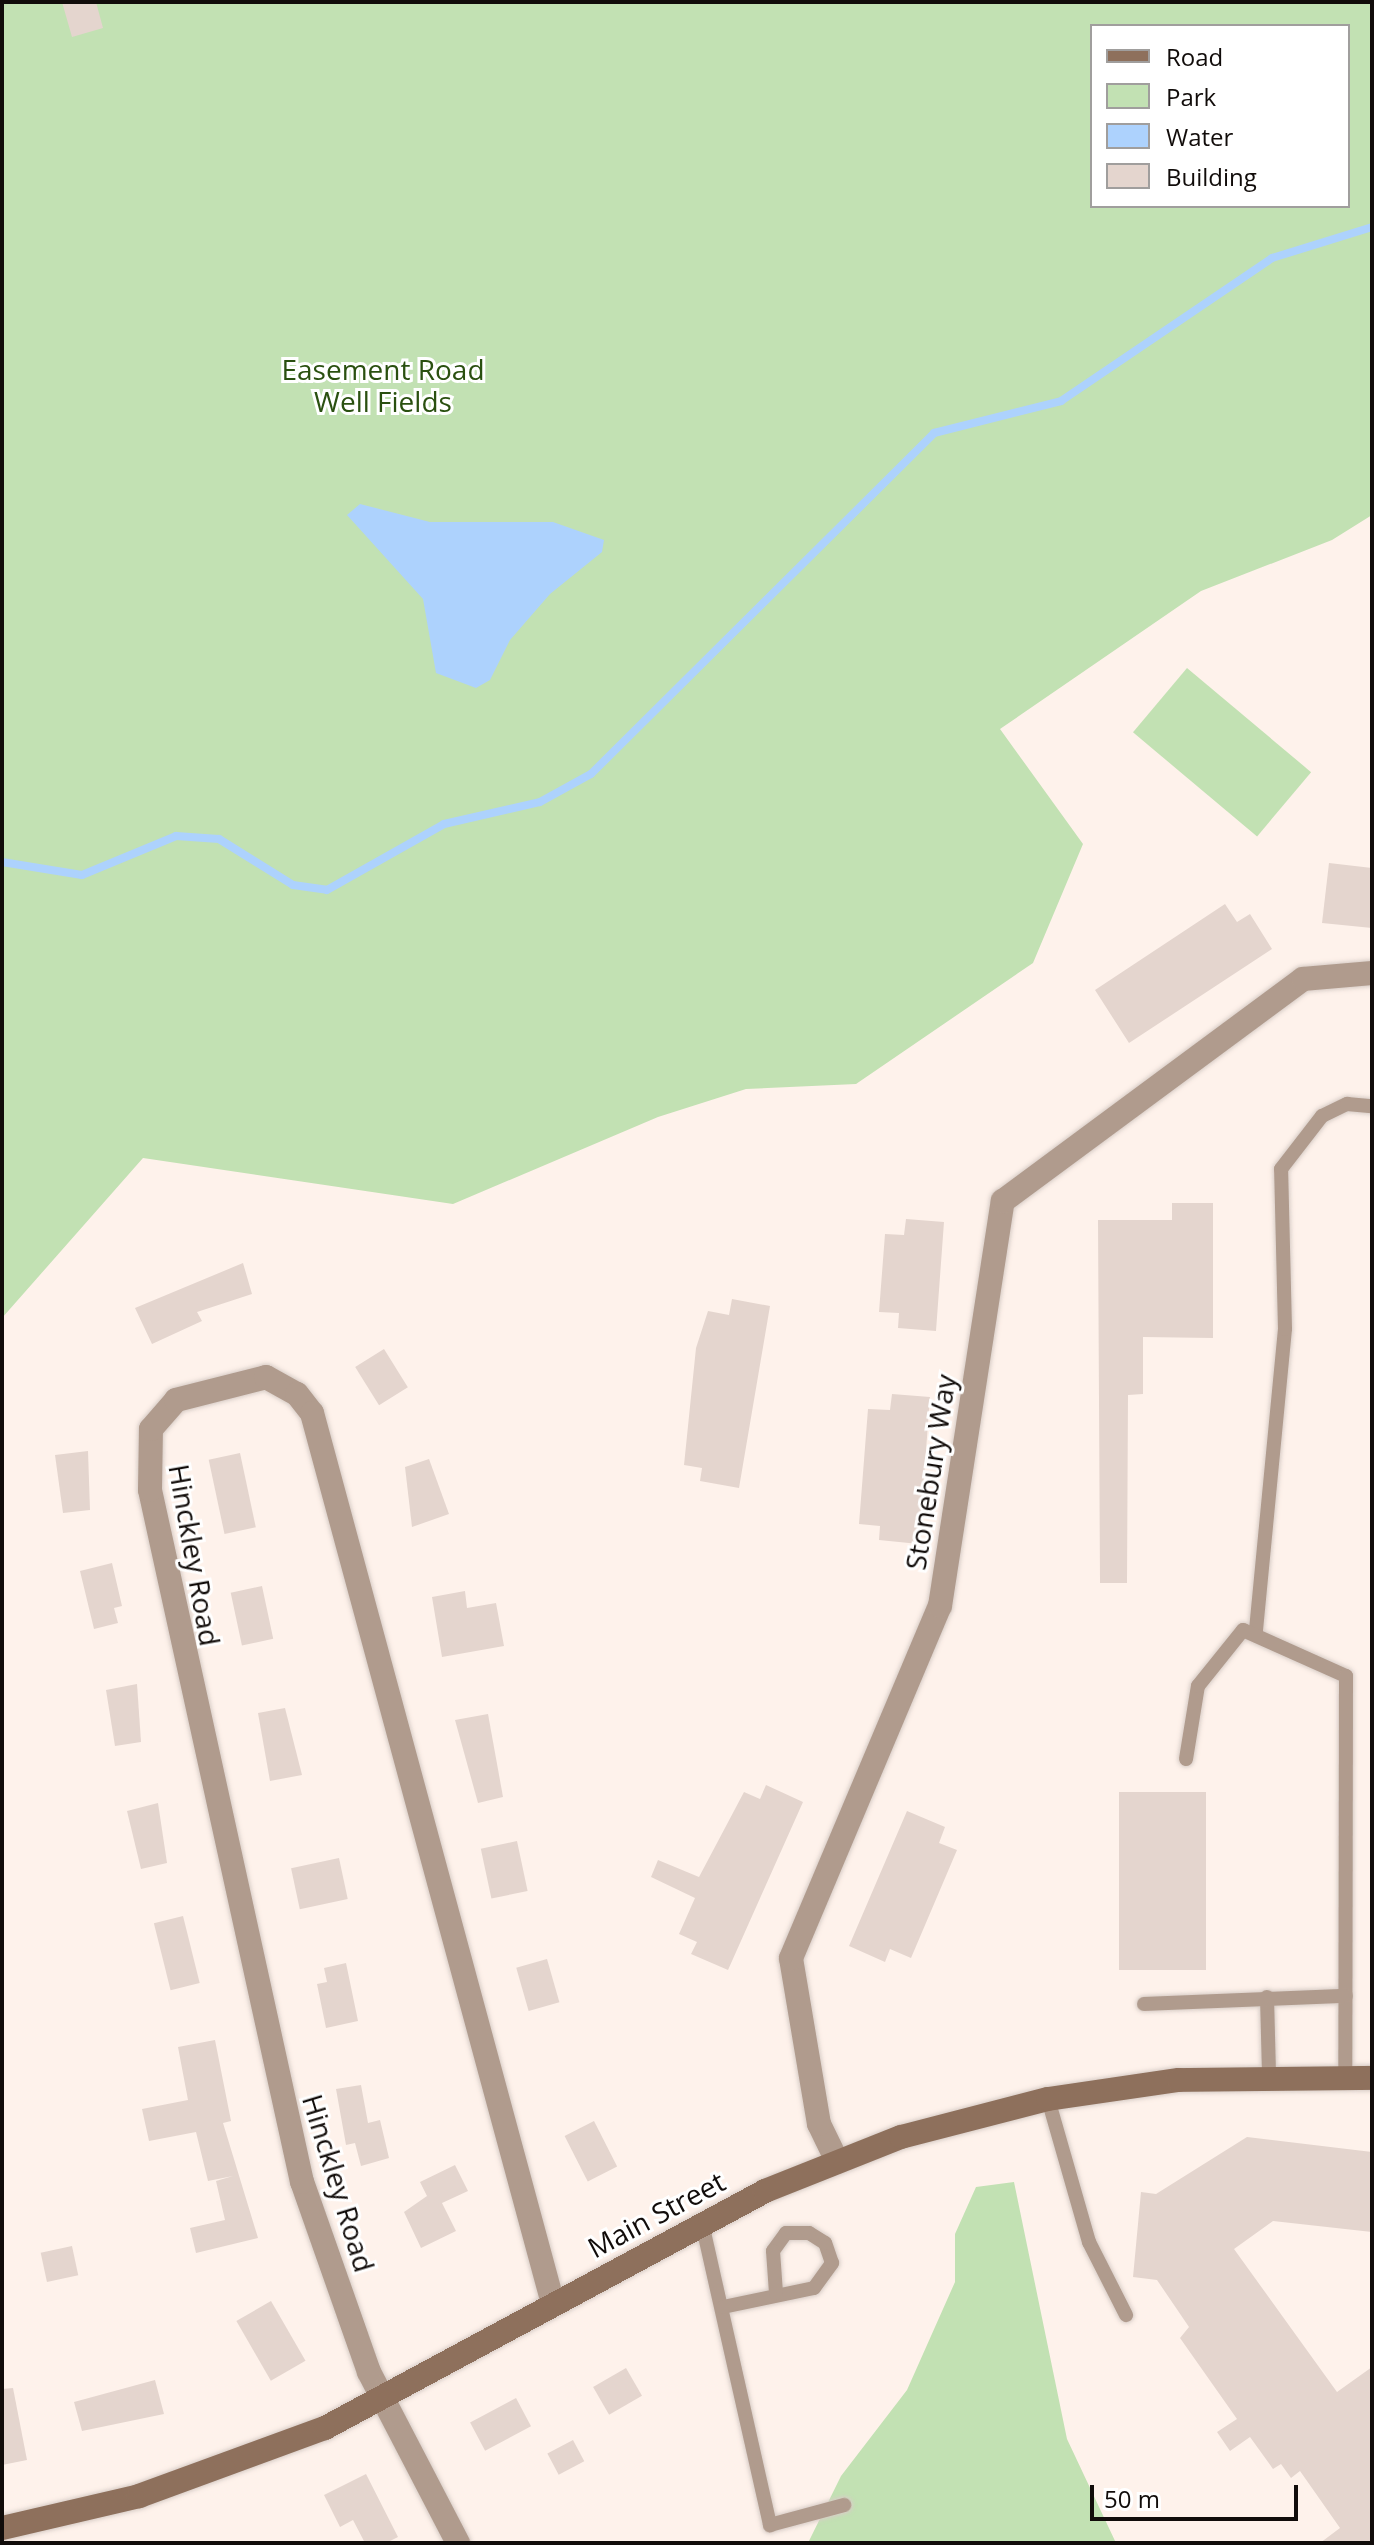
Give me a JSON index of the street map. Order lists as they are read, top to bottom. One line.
{"streets":{"main road":["Main Street"],"street":["Stonebury Way","Hinckley Road"]},"crossings":[["Stonebury Way","Main Street"],["Hinckley Road","Main Street"]],"parks":["Easement Road Well Fields"],"legend":["Road","Park","Water","Building"],"scale_bar":"50 m"}
